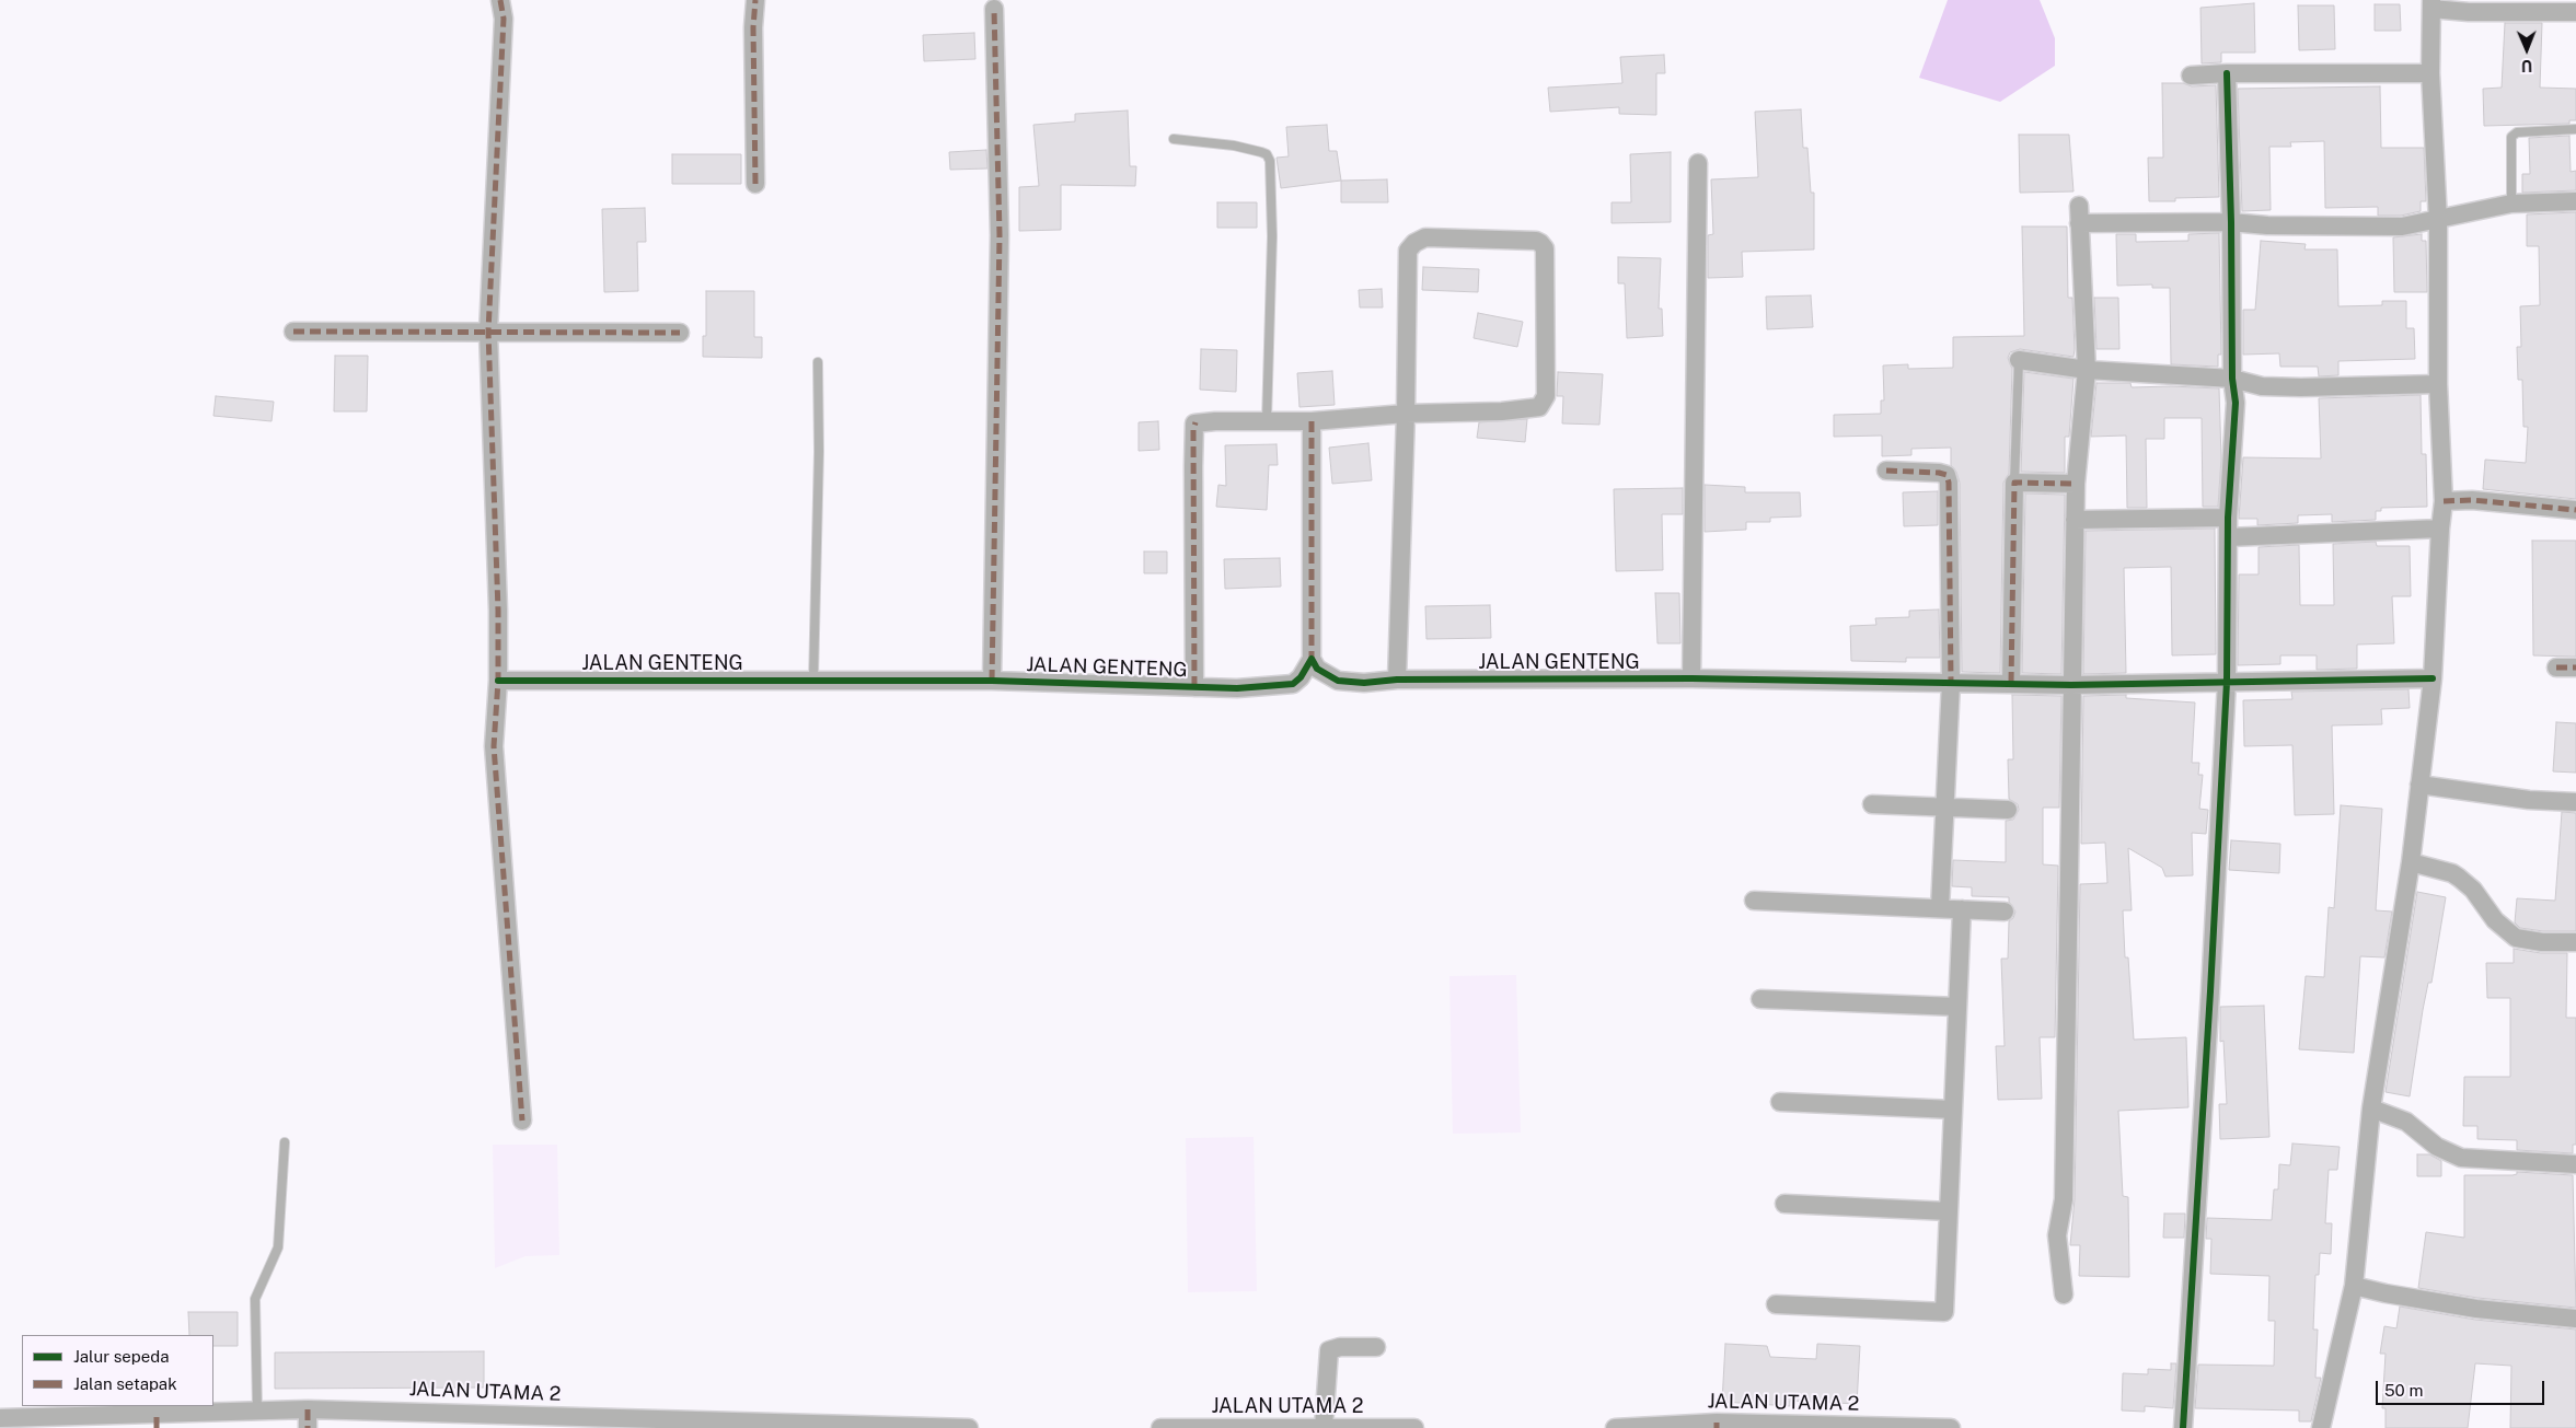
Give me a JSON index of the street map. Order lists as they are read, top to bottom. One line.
{"streets":{"street":["JALAN GENTENG","JALAN UTAMA 2"]},"legend":["Jalur sepeda","Jalan setapak"],"scale_bar":"50 m","north":"bottom"}
